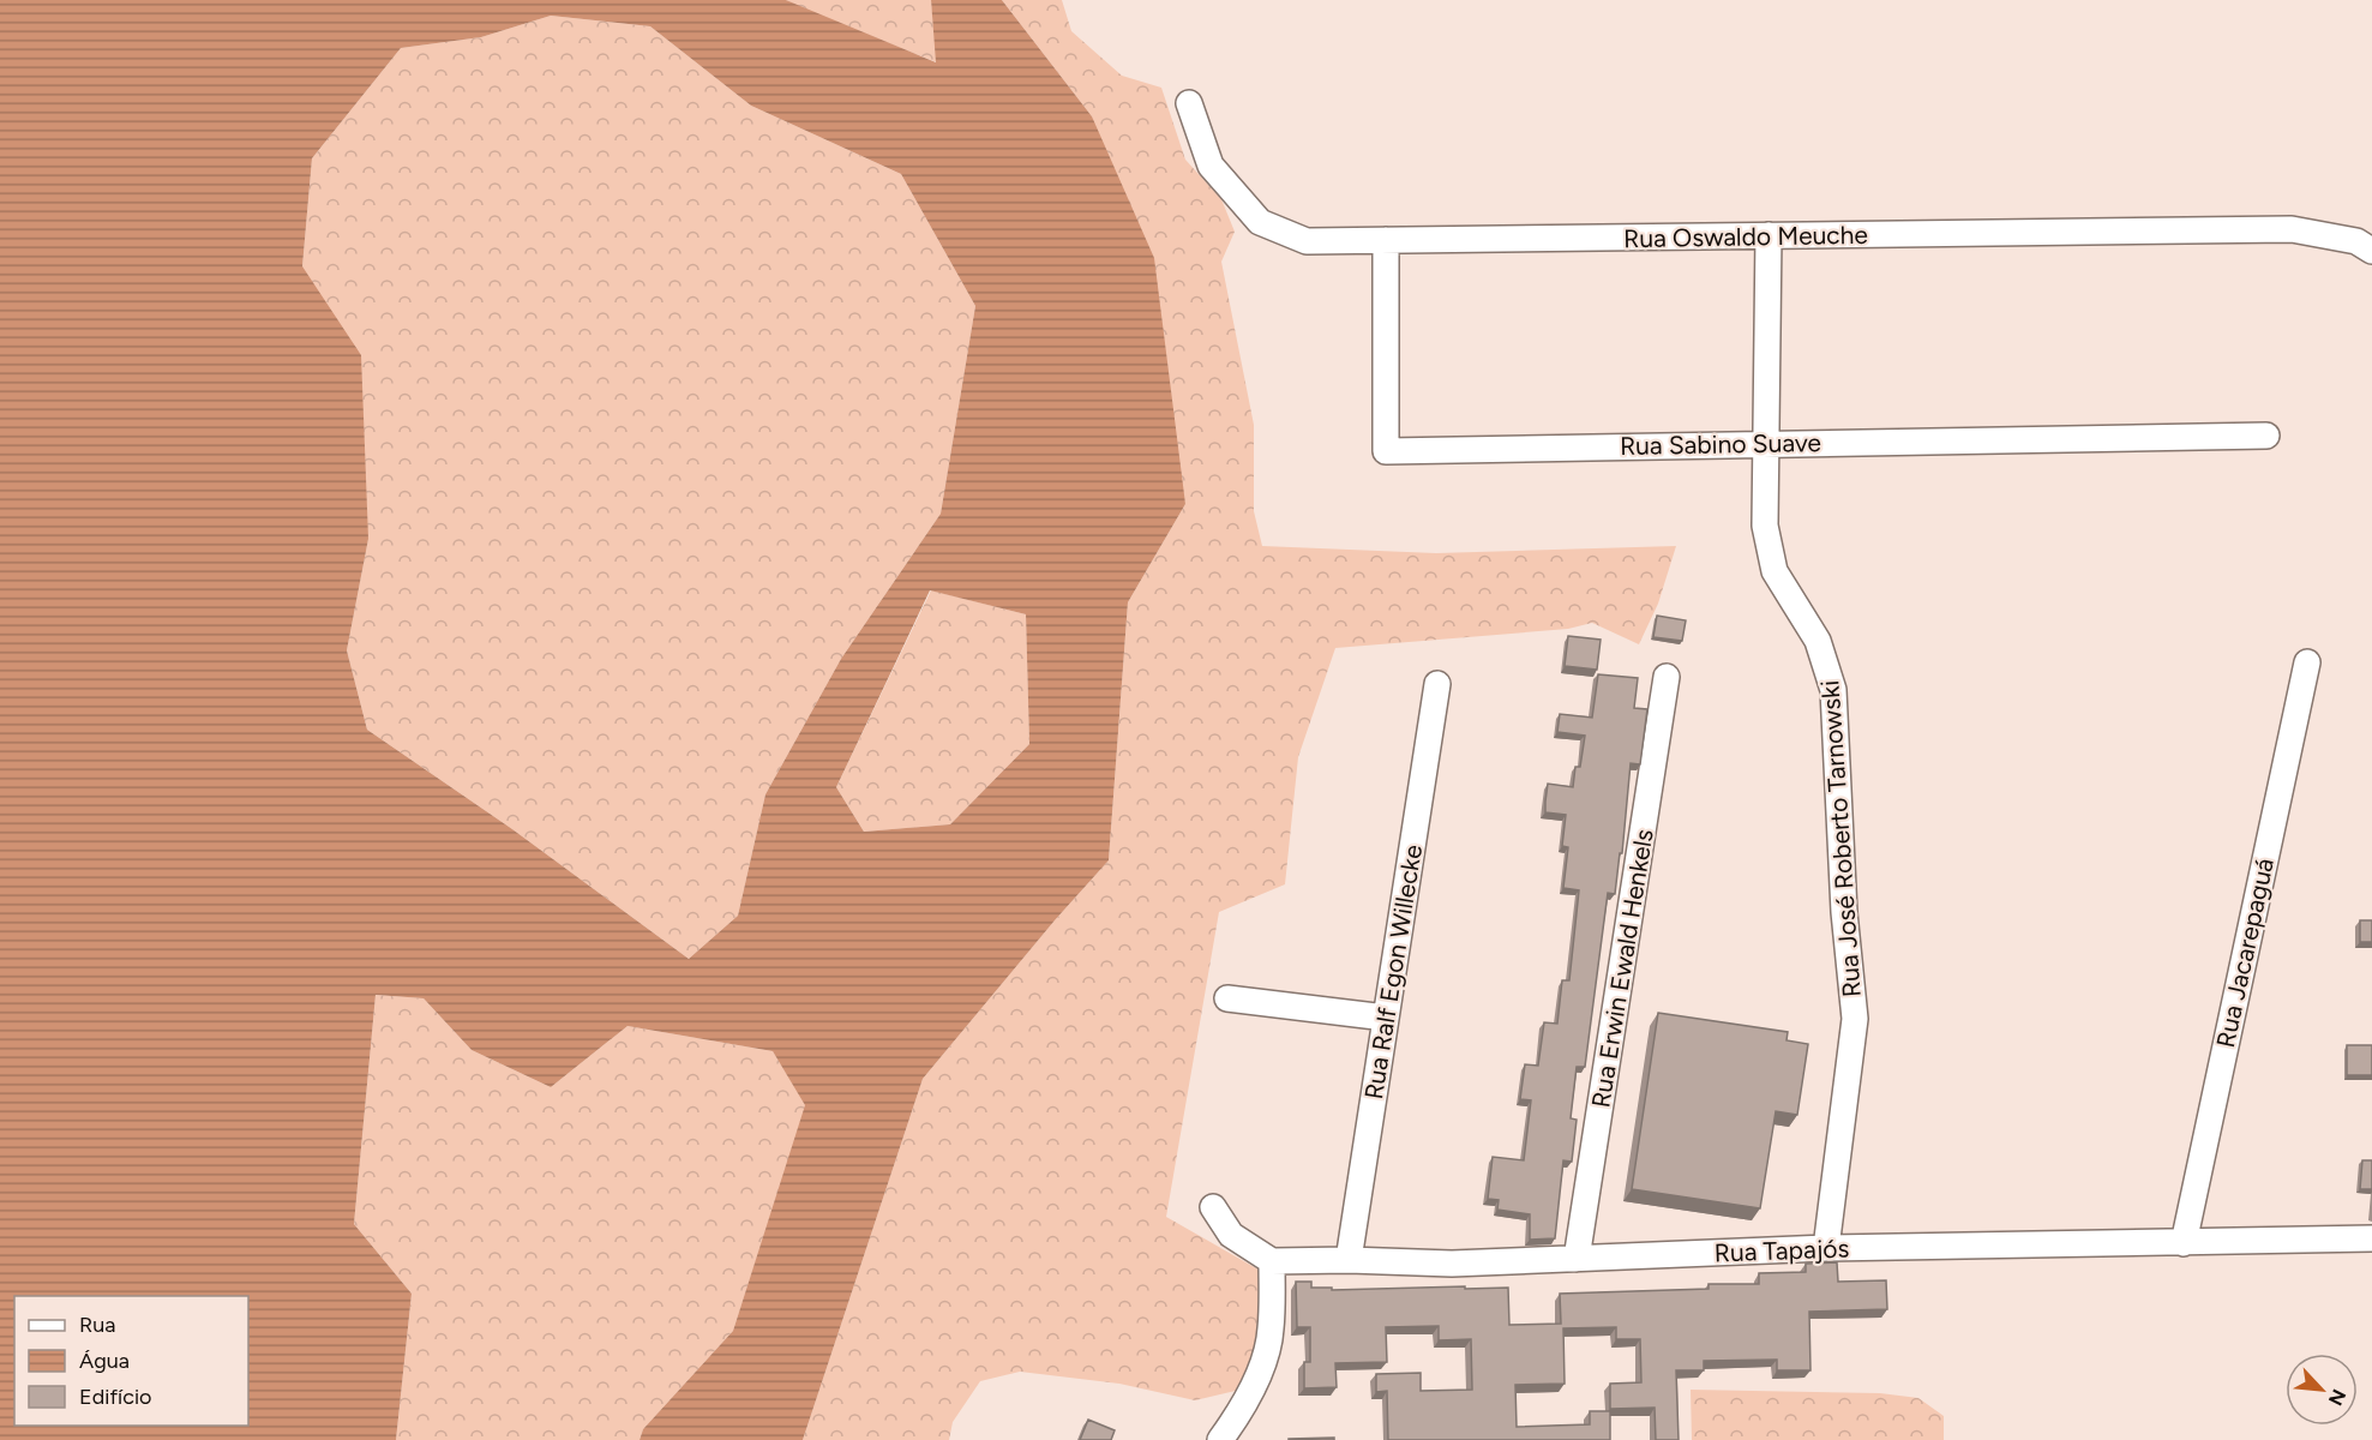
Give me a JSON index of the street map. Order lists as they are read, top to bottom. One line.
{"streets":{"street":["Rua Oswaldo Meuche","Rua Sabino Suave","Rua José Roberto Tarnowski","Rua Jacarepaguá","Rua Erwin Ewald Henkels","Rua Ralf Egon Willecke","Rua Tapajós"]},"crossings":[["Rua Oswaldo Meuche","Rua Sabino Suave"],["Rua Oswaldo Meuche","Rua José Roberto Tarnowski"],["Rua Sabino Suave","Rua José Roberto Tarnowski"],["Rua José Roberto Tarnowski","Rua Tapajós"],["Rua Jacarepaguá","Rua Tapajós"],["Rua Erwin Ewald Henkels","Rua Tapajós"],["Rua Ralf Egon Willecke","Rua Tapajós"]],"legend":["Rua","Água","Edifício"],"north":"bottom right"}
